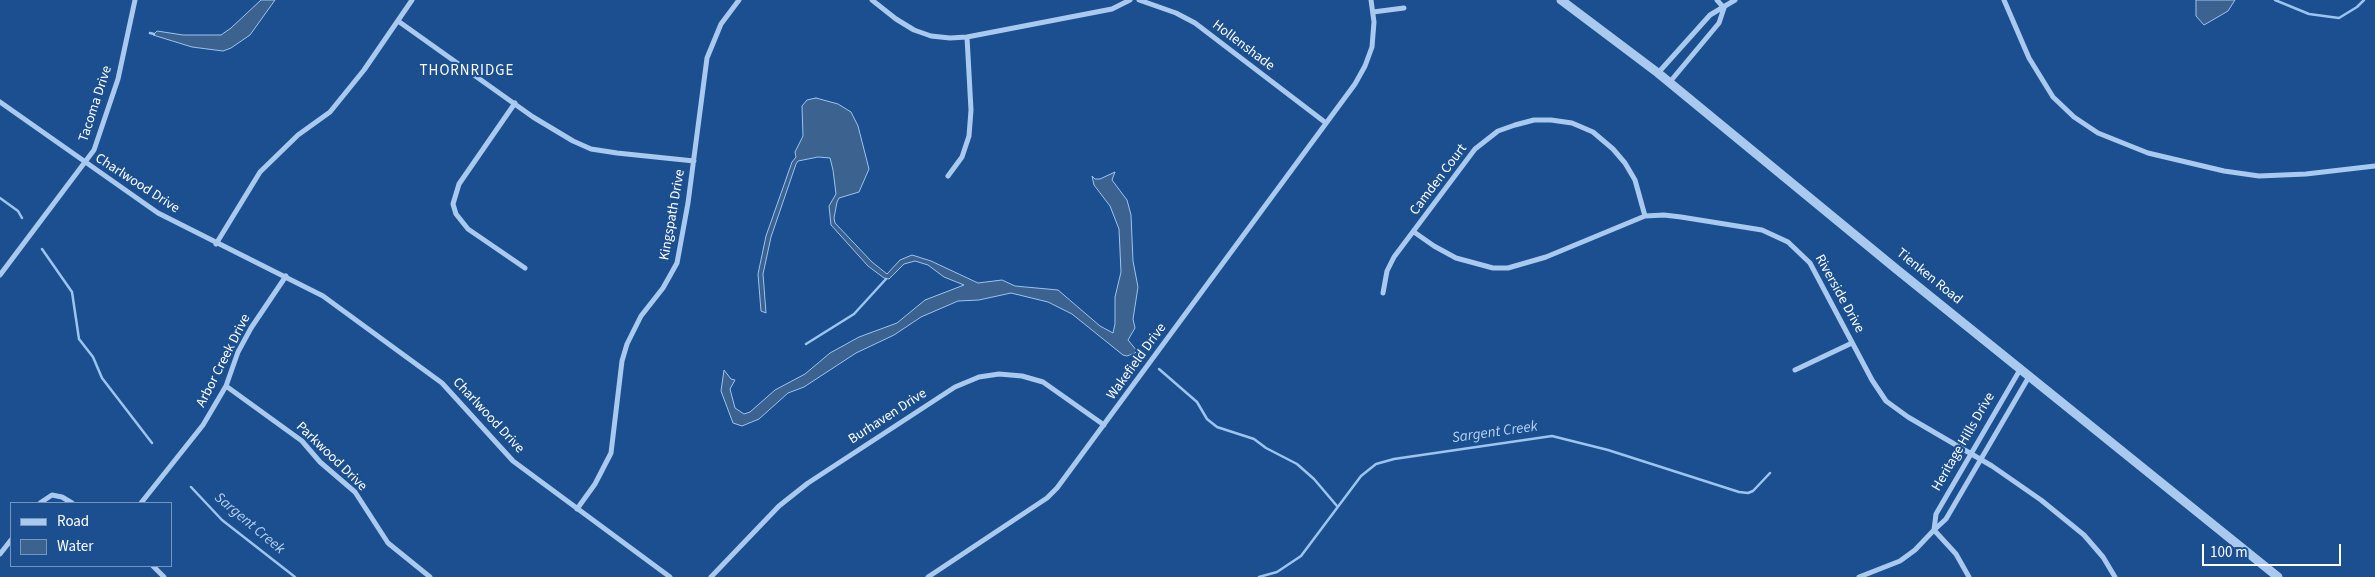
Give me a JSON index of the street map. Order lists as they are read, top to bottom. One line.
{"streets":{"street":["Hollenshade","Tacoma Drive","Camden Court","Charlwood Drive","Kingspath Drive","Tienken Road","Riverside Drive","Arbor Creek Drive","Wakefield Drive","Burhaven Drive","Heritage Hills Drive","Parkwood Drive"]},"crossings":[["Hollenshade","Wakefield Drive"],["Tacoma Drive","Charlwood Drive"],["Camden Court","Riverside Drive"],["Charlwood Drive","Kingspath Drive"],["Charlwood Drive","Arbor Creek Drive"],["Tienken Road","Heritage Hills Drive"],["Riverside Drive","Heritage Hills Drive"],["Arbor Creek Drive","Parkwood Drive"],["Wakefield Drive","Burhaven Drive"]],"districts":["THORNRIDGE"],"water":["Sargent Creek"],"legend":["Road","Water"],"scale_bar":"100 m"}
